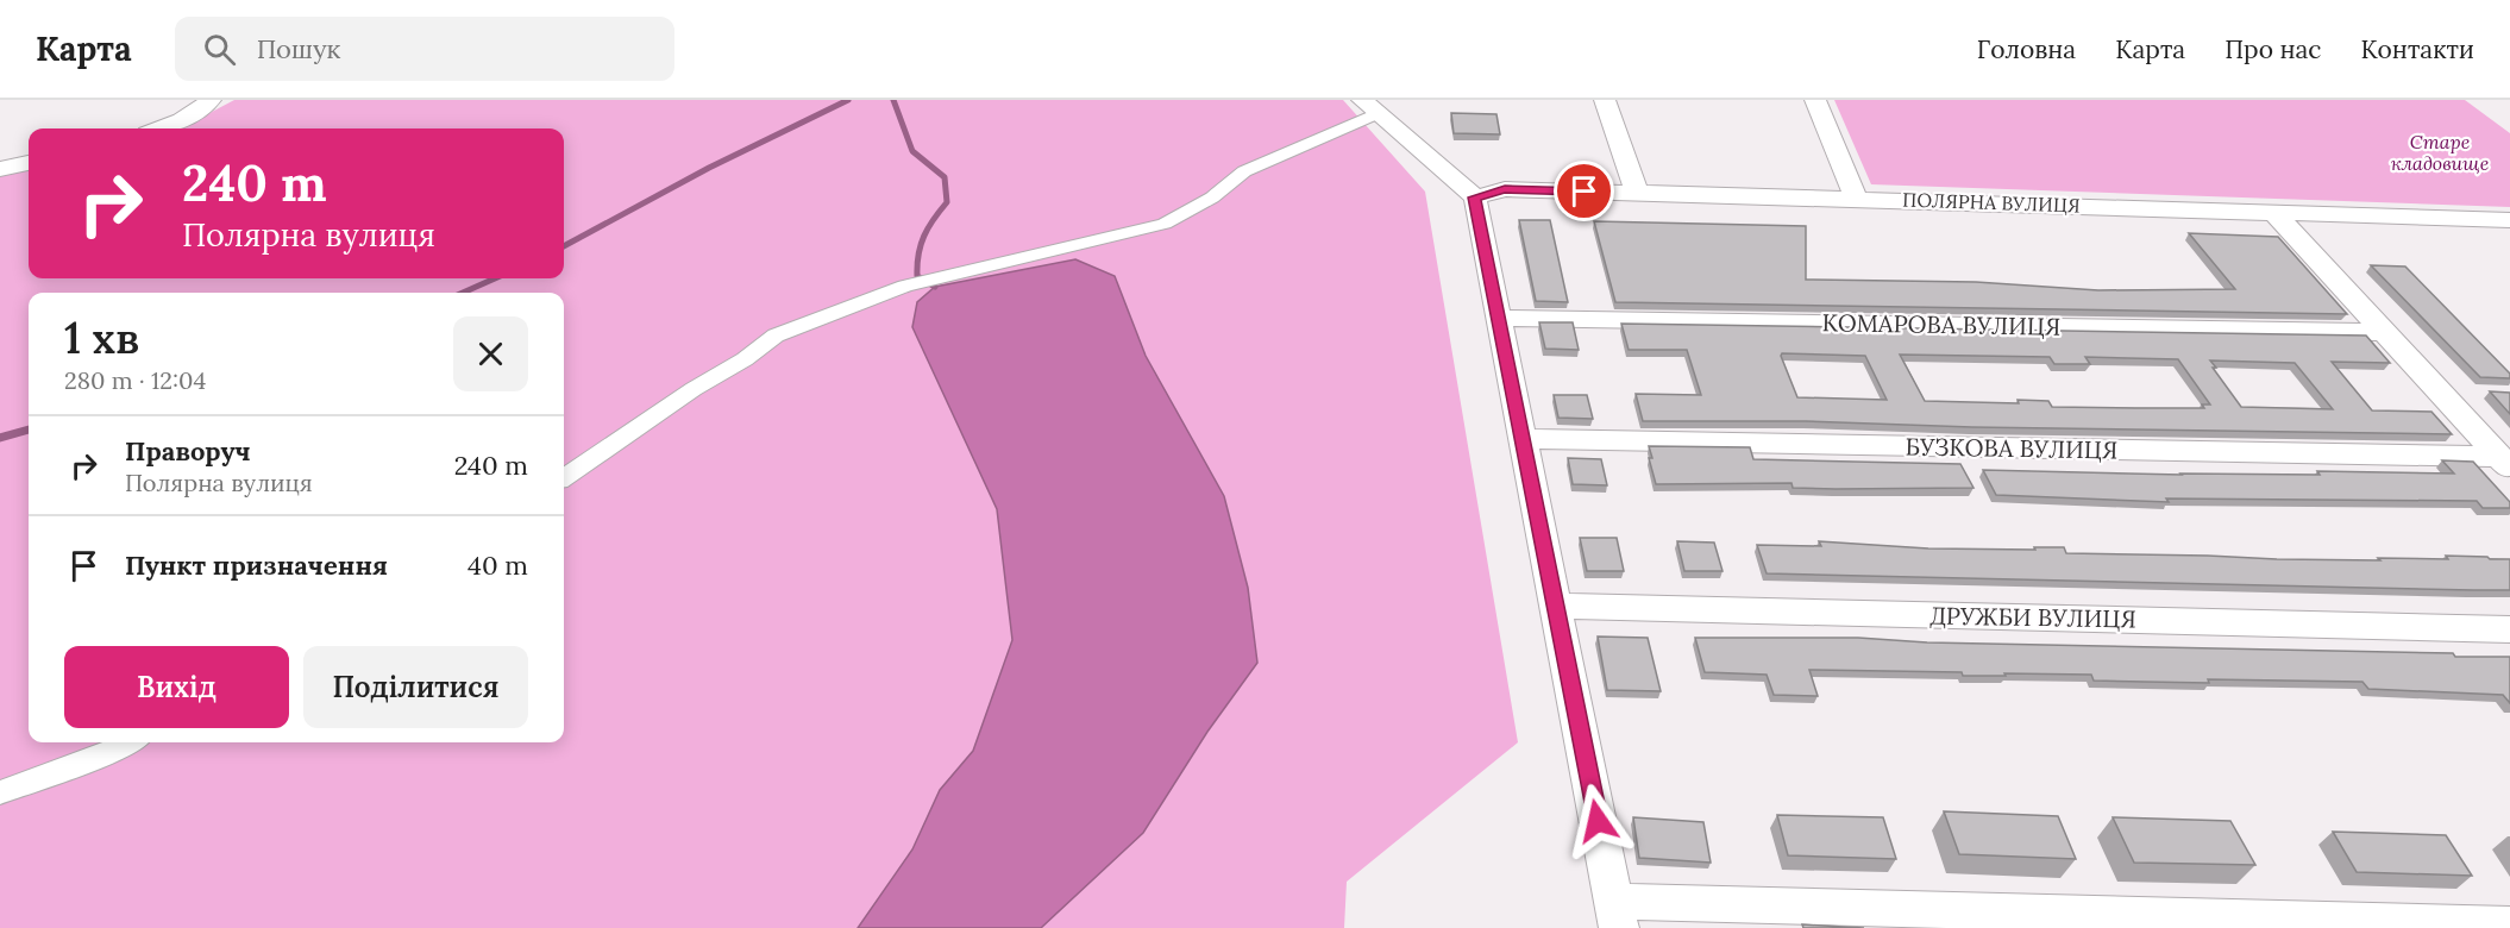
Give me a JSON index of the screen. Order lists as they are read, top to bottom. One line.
{"streets":{"street":["ПОЛЯРНА ВУЛИЦЯ","КОМАРОВА ВУЛИЦЯ","БУЗКОВА ВУЛИЦЯ","ДРУЖБИ ВУЛИЦЯ"]},"parks":["Старе кладовище"],"page":{"header":"Карта","search":"Пошук","nav":["Головна","Карта","Про нас","Контакти"],"turn":["240 m","Полярна вулиця"],"heading":["1 хв","280 m · 12:04"],"list":[{"name":"Праворуч","note":"Полярна вулиця","value":"240 m"},{"name":"Пункт призначення","value":"40 m"}],"buttons":["Вихід","Поділитися"]}}
